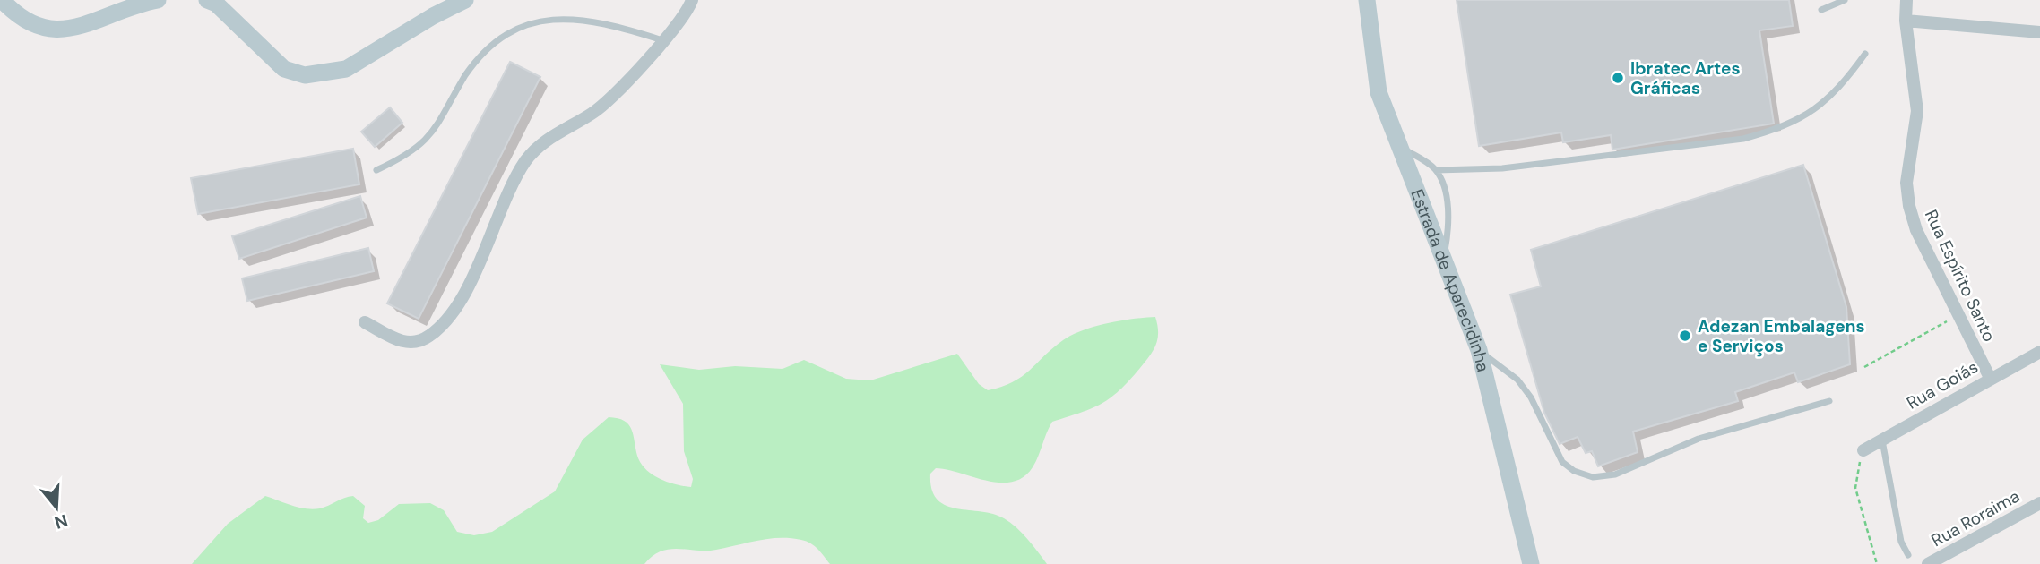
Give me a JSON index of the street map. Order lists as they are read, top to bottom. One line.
{"streets":{"street":["Rua Espírito Santo","Estrada de Aparecidinha","Rua Goiás","Rua Roraima"]},"crossings":[["Rua Espírito Santo","Rua Goiás"]],"places":["Ibratec Artes Gráficas","Adezan Embalagens e Serviços"],"north":"bottom"}
